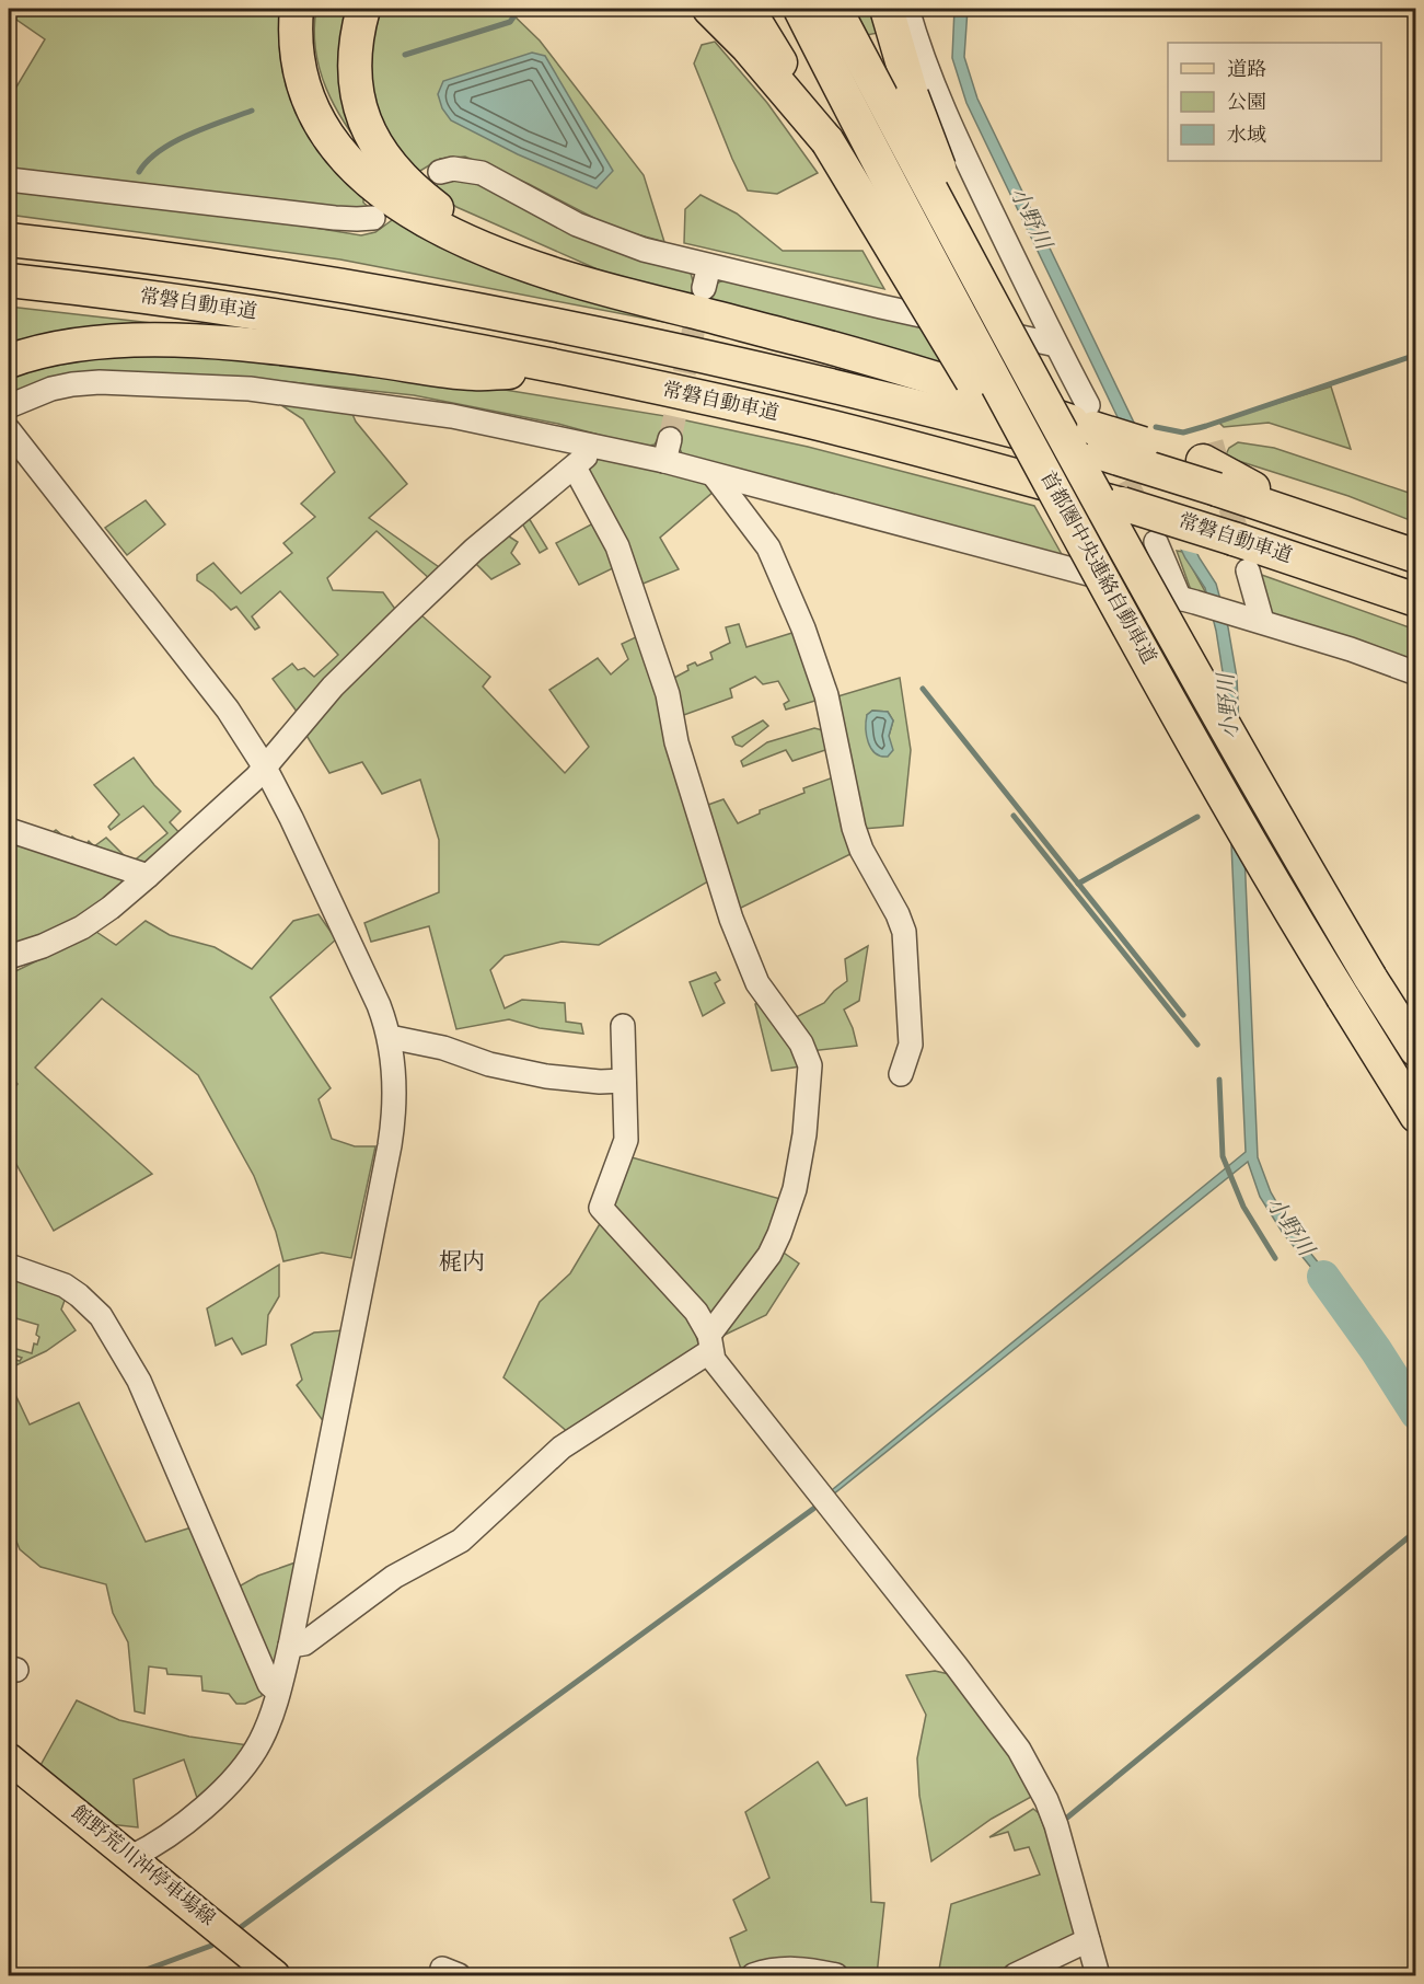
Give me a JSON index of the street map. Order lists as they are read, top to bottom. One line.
{"streets":{"highway":["常磐自動車道","首都圏中央連絡自動車道"],"main road":["館野荒川沖停車場線"]},"districts":["梶内"],"water":["小野川"],"legend":["道路","公園","水域"]}
